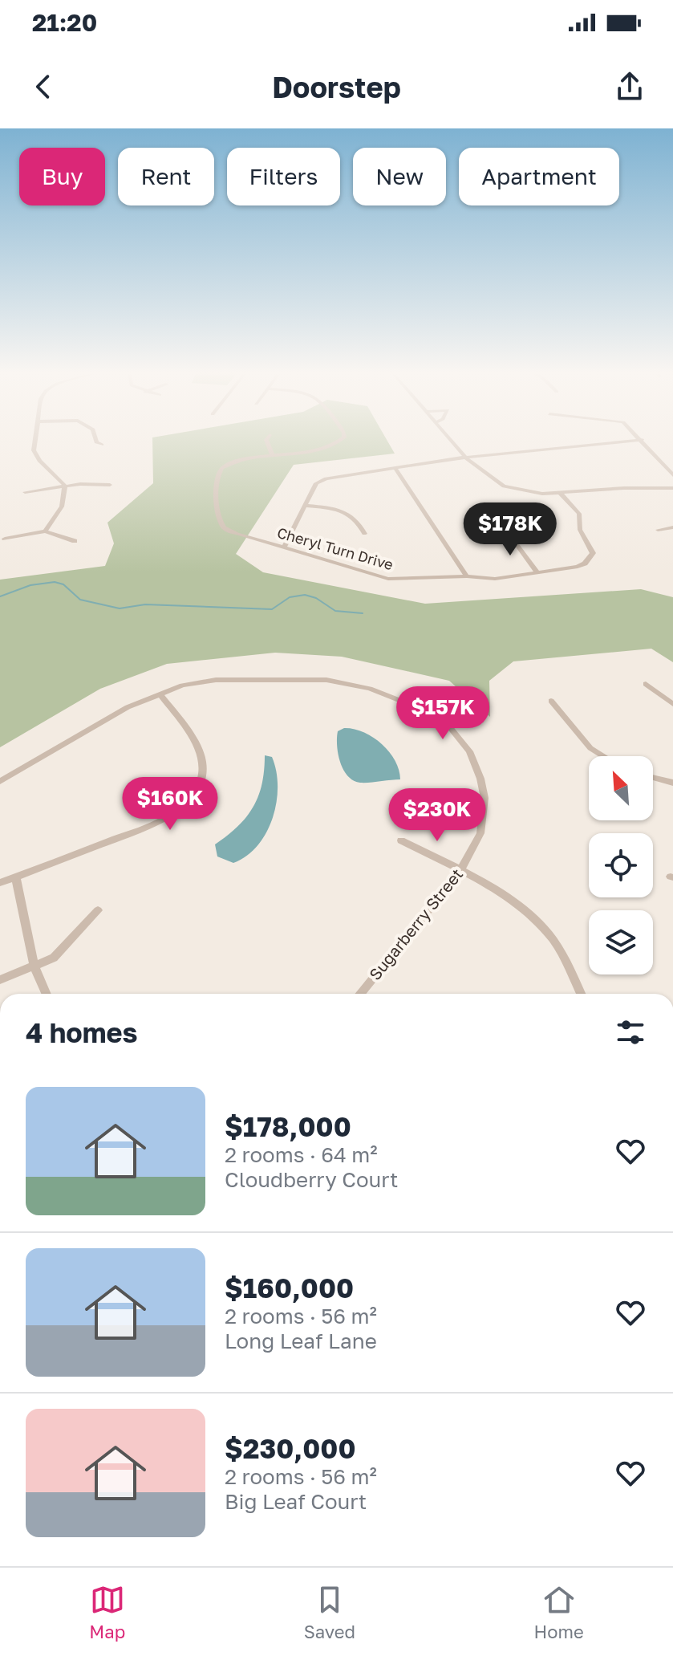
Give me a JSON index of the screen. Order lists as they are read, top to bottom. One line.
{"streets":{"street":["Cheryl Turn Drive","Sugarberry Street"]},"north":"top left","page":{"status":"21:20","header":"Doorstep","chip":["Buy","Rent","Filters","New","Apartment"],"price":["$178K","$157K","$160K","$230K"],"heading":"4 homes","list":[{"name":"$178,000","note":"2 rooms · 64 m² · Cloudberry Court"},{"name":"$160,000","note":"2 rooms · 56 m² · Long Leaf Lane"},{"name":"$230,000","note":"2 rooms · 56 m² · Big Leaf Court"}],"tabs":["Map","Saved","Home"]}}
